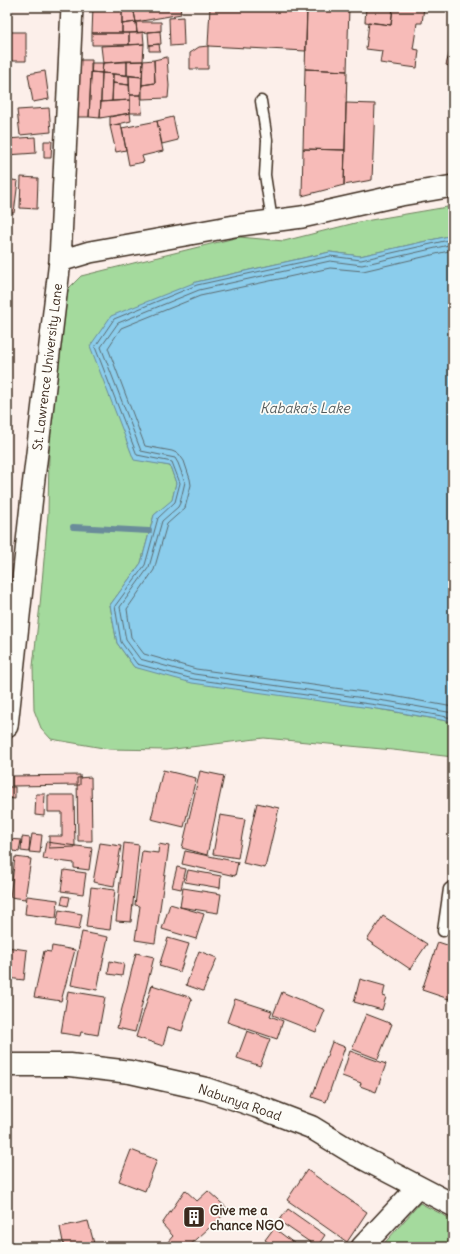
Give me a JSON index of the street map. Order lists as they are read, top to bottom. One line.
{"streets":{"main road":["Nabunya Road"],"street":["St. Lawrence University Lane"]},"water":["Kabaka's Lake"],"places":{"building":["Give me a chance NGO"]}}
